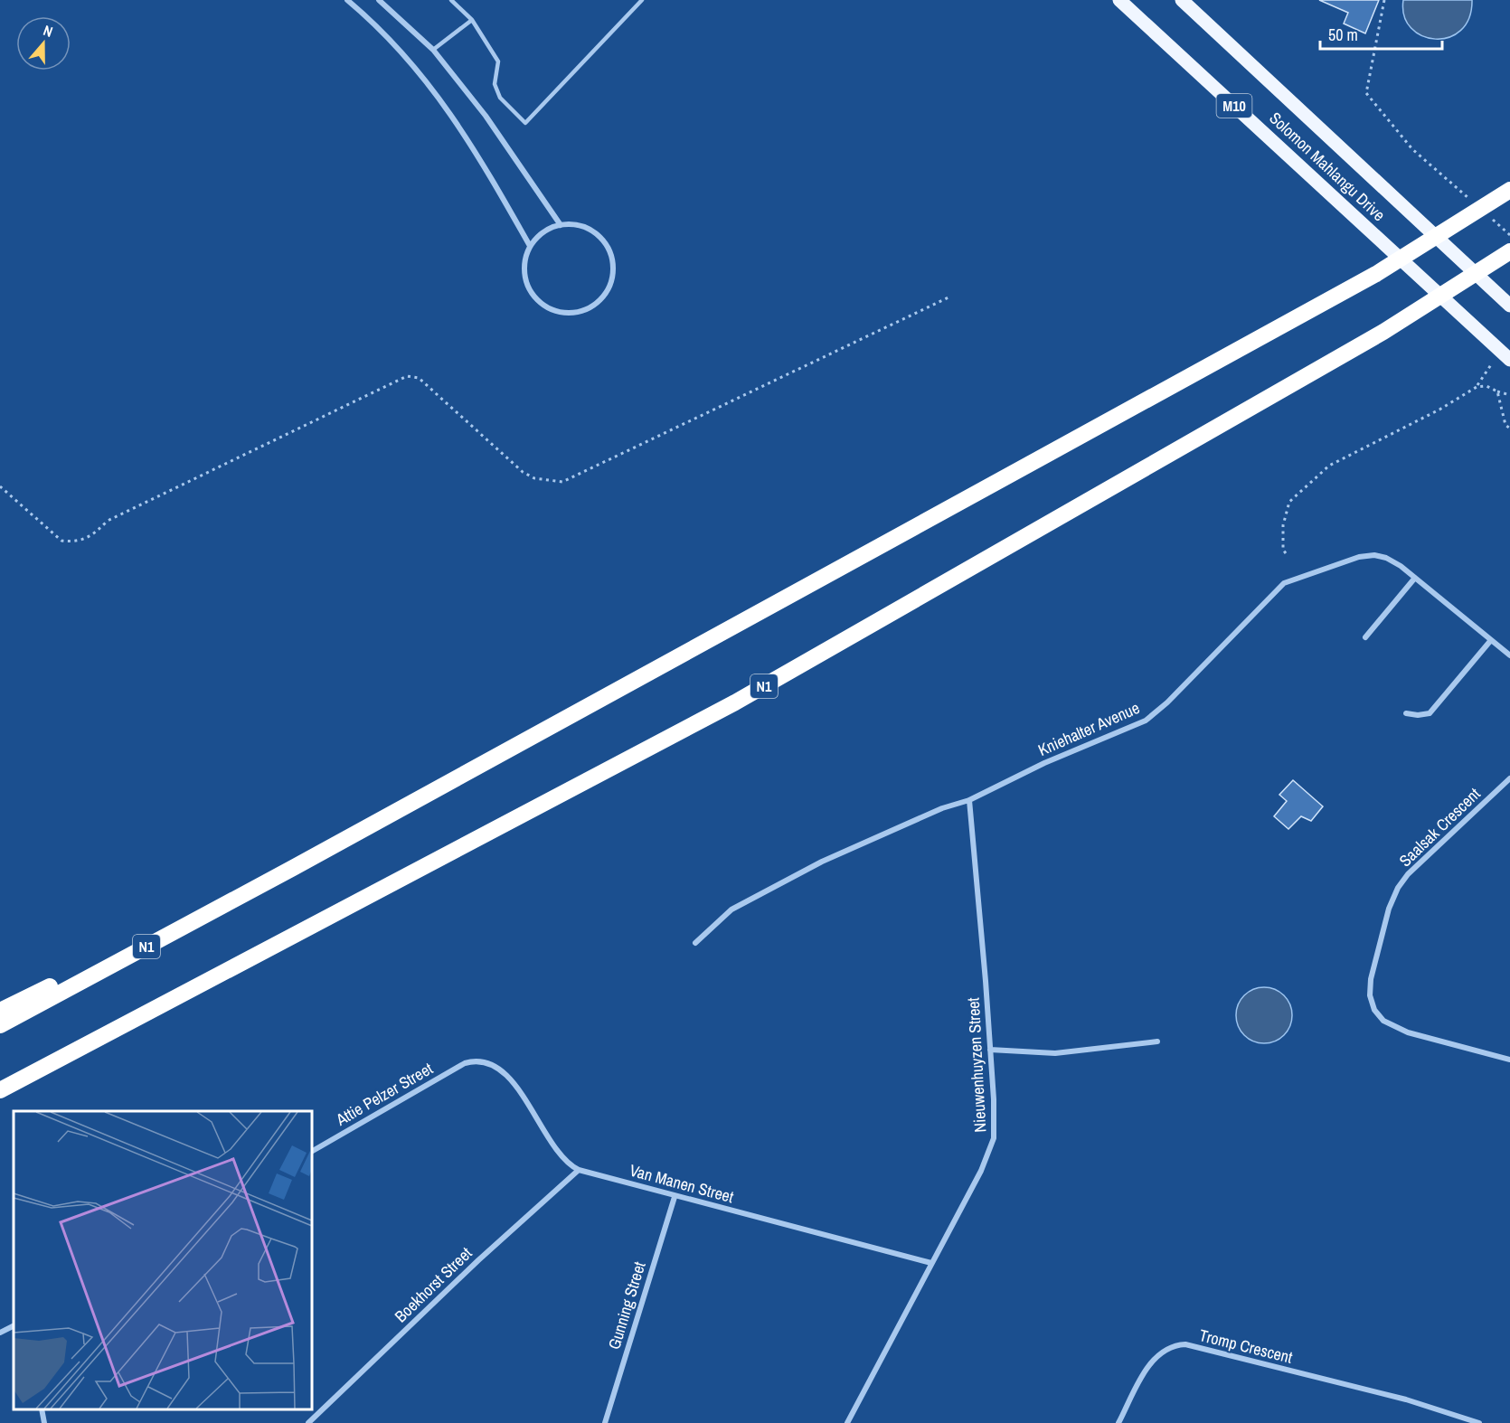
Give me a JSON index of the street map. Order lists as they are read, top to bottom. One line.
{"streets":{"highway":["N1"],"main road":["M10","Solomon Mahlangu Drive"],"street":["Kniehalter Avenue","Saalsak Crescent","Nieuwenhuyzen Street","Attie Pelzer Street","Van Manen Street","Boekhorst Street","Gunning Street","Tromp Crescent"]},"crossings":[["Kniehalter Avenue","Nieuwenhuyzen Street"],["Nieuwenhuyzen Street","Van Manen Street"],["Attie Pelzer Street","Van Manen Street"],["Van Manen Street","Boekhorst Street"],["Van Manen Street","Gunning Street"]],"scale_bar":"50 m","north":"top"}
